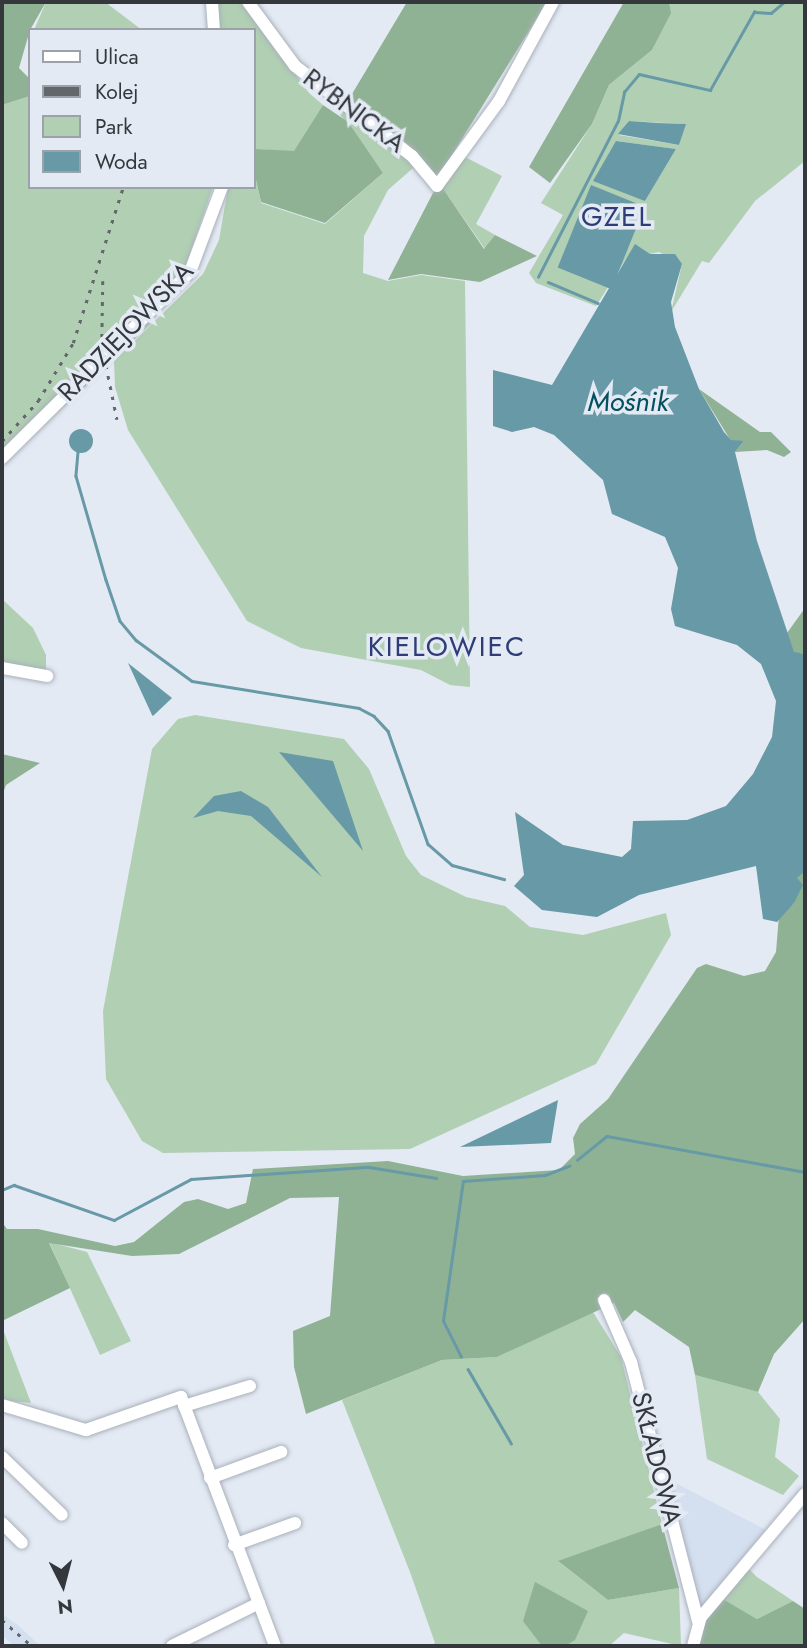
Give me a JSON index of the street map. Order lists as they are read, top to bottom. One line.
{"streets":{"street":["RYBNICKA","RADZIEJOWSKA","SKŁADOWA"]},"districts":["GZEL","KIELOWIEC"],"water":["Mośnik"],"legend":["Ulica","Kolej","Park","Woda"],"north":"bottom"}
